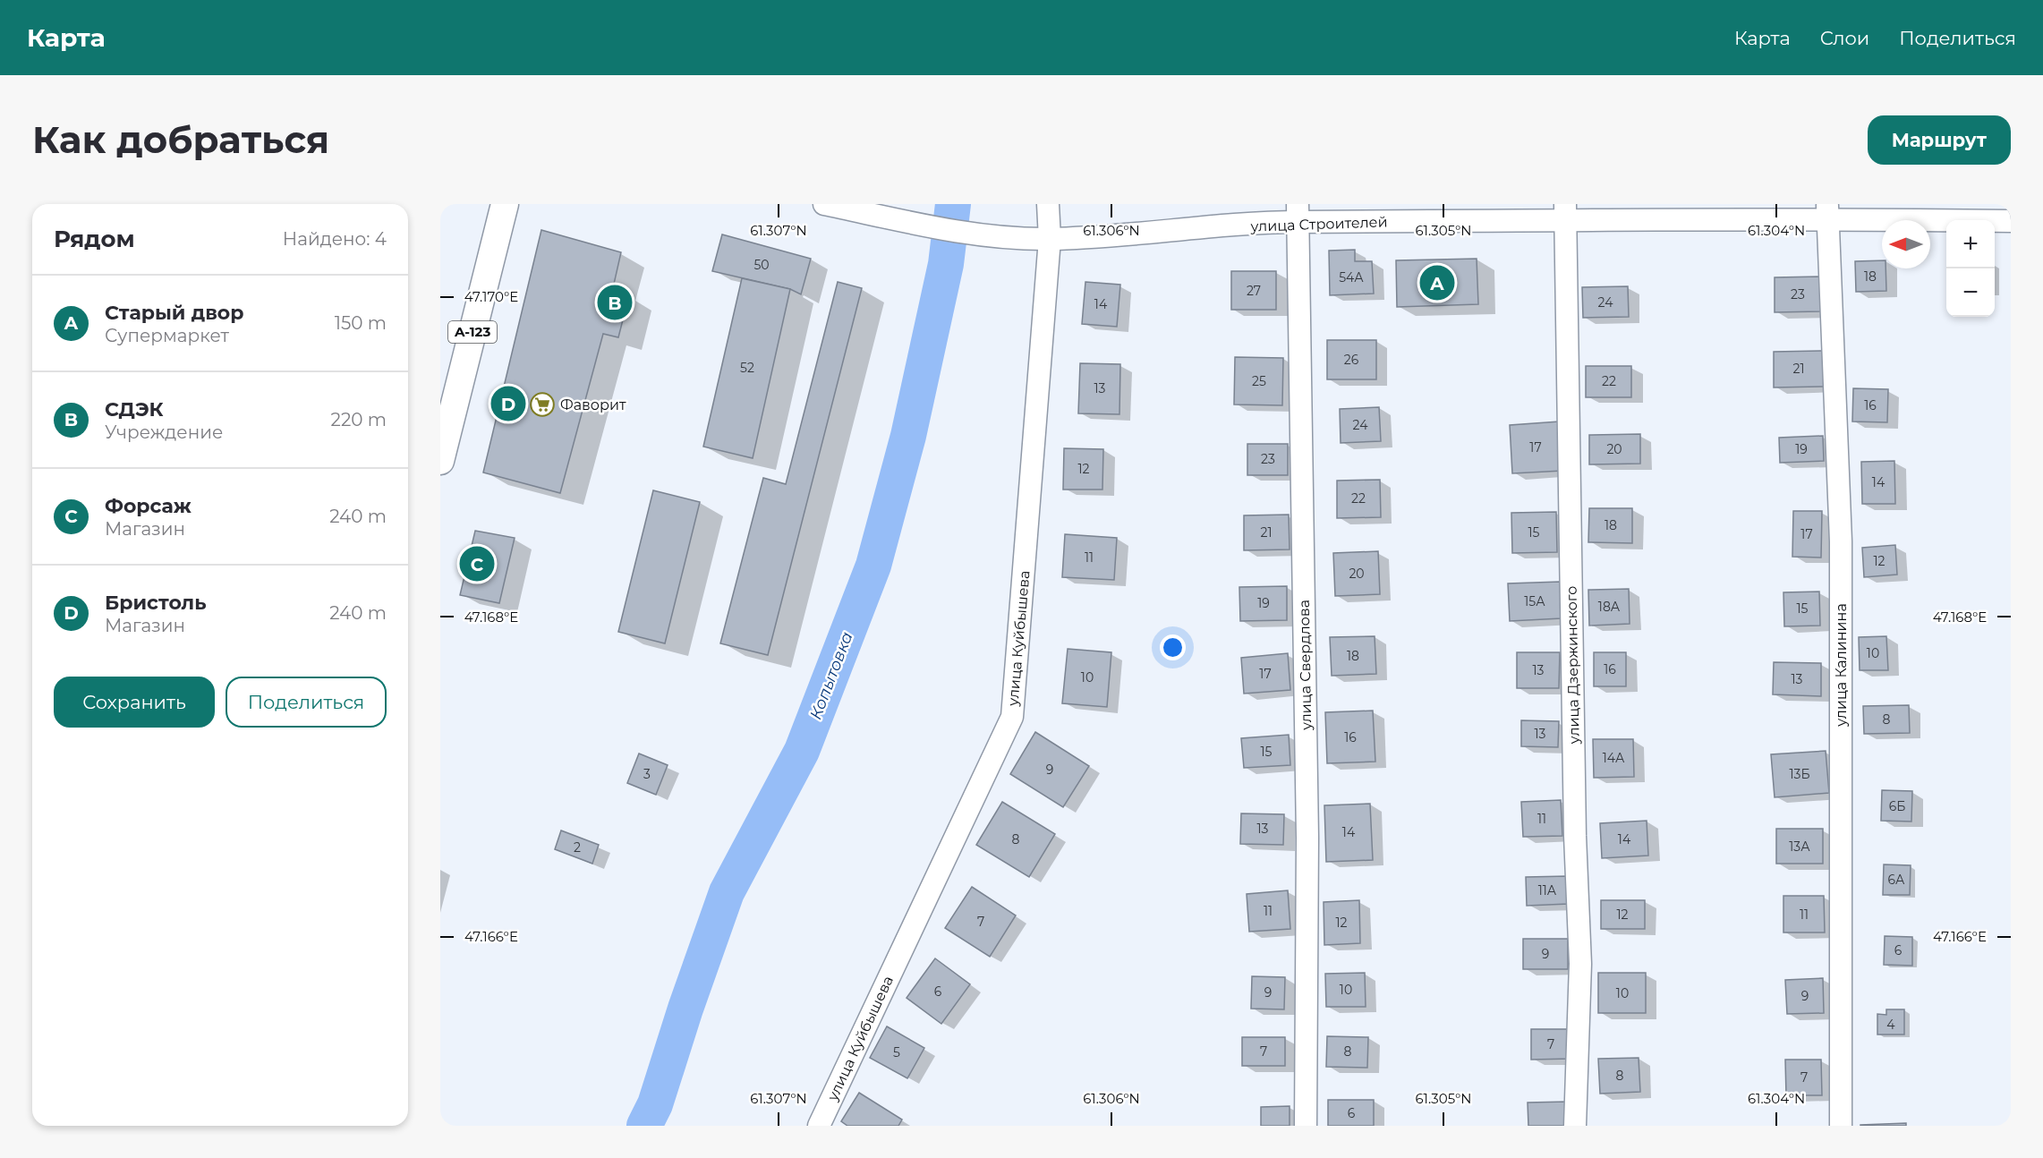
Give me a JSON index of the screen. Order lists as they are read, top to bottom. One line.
{"streets":{"main road":["А-123"],"street":["улица Строителей","улица Куйбышева","улица Свердлова","улица Дзержинского","улица Калинина"]},"crossings":[["улица Строителей","улица Куйбышева"],["улица Строителей","улица Свердлова"],["улица Строителей","улица Дзержинского"],["улица Строителей","улица Калинина"]],"water":["Копытовка"],"places":{"supermarket":["Фаворит"]},"house_numbers":["50","18","54А","27","23","24","14","26","52","21","25","22","13","16","24","17","20","19","23","12","14","22","18","21","15","17","11","12","20","15А","19","18А","15","10","18","16","13","17","10","13","8","13","16","15","14А","9","3","13Б","6Б","11","13","14","8","14","13А","2","6А","11А","11","12","11","7","12","6","9","10","6","9","10","9","4","7","7","8","5","8","7","6"],"north":"left","page":{"header":"Карта","nav":["Карта","Слои","Поделиться"],"buttons":["Маршрут",["Сохранить","Поделиться"]],"title":"Как добраться","heading":["Рядом","Найдено: 4"],"map_buttons":["+","−"],"pins":["A","B","D","C"],"list":[{"mark":"A","name":"Старый двор","note":"Супермаркет","value":"150 m"},{"mark":"B","name":"СДЭК","note":"Учреждение","value":"220 m"},{"mark":"C","name":"Форсаж","note":"Магазин","value":"240 m"},{"mark":"D","name":"Бристоль","note":"Магазин","value":"240 m"}]},"coordinates":["61.307°N","61.306°N","61.305°N","61.304°N","47.170°E","47.168°E","47.166°E"]}
